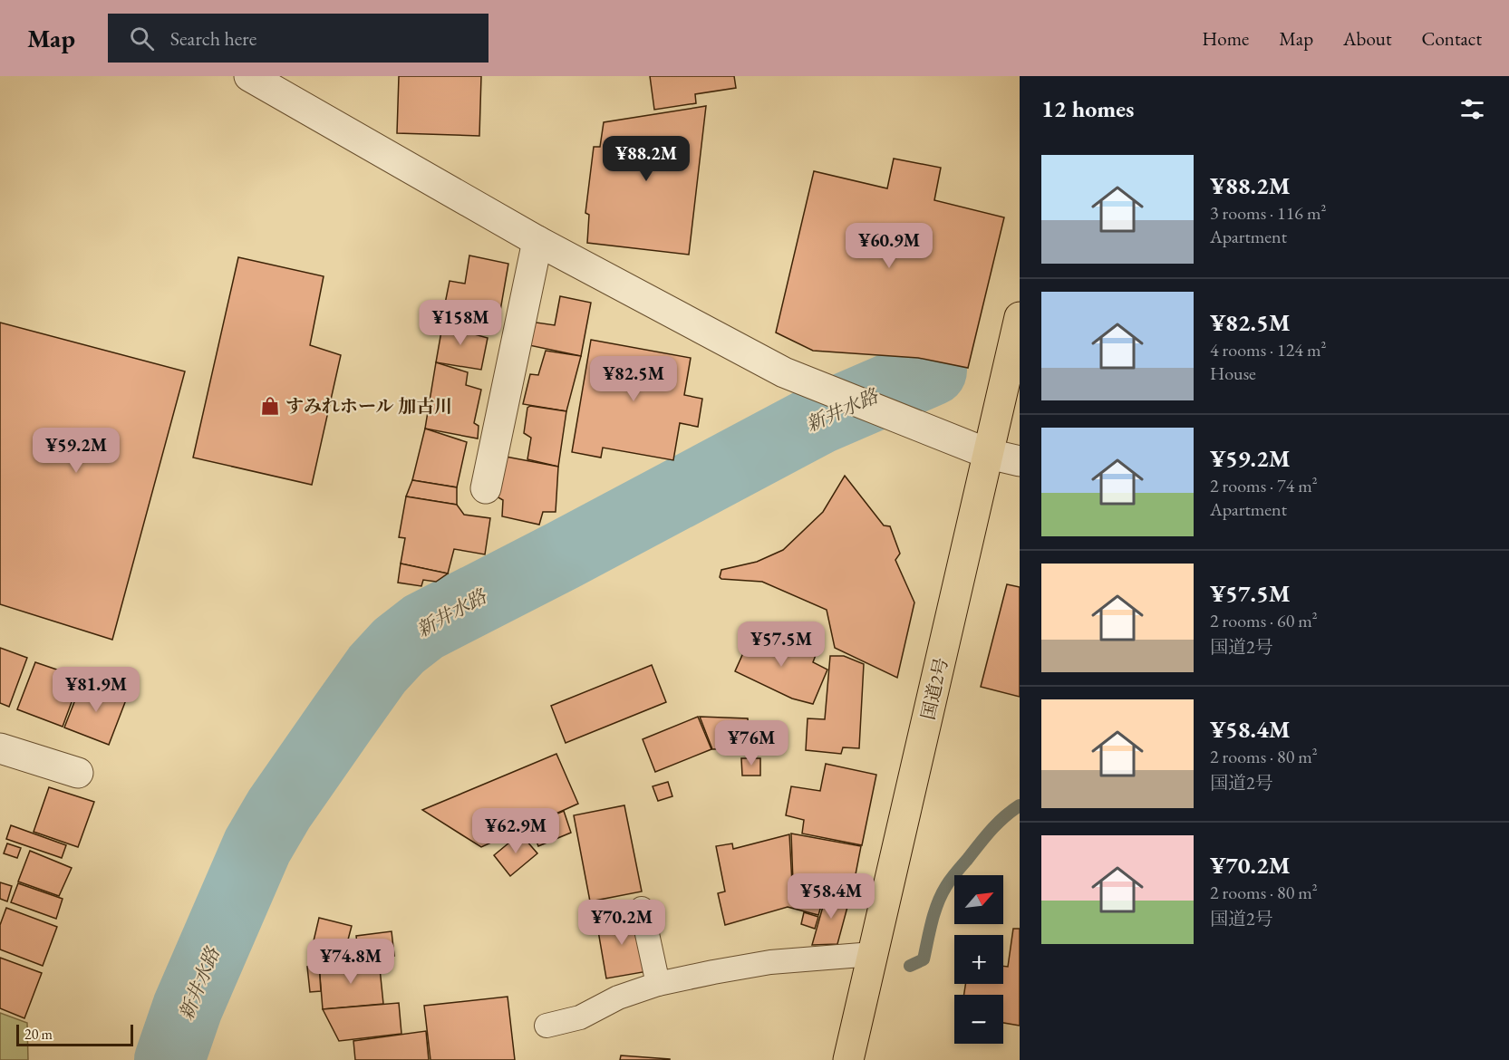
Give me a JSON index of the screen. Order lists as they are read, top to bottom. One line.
{"streets":{"highway":["国道2号"]},"water":["新井水路"],"places":{"shop":["すみれホール 加古川"]},"scale_bar":"20 m","north":"top right","page":{"header":"Map","search":"Search here","nav":["Home","Map","About","Contact"],"heading":"12 homes","price":["¥88.2M","¥60.9M","¥158M","¥82.5M","¥59.2M","¥57.5M","¥81.9M","¥76M","¥62.9M","¥58.4M","¥70.2M","¥74.8M"],"list":[{"name":"¥88.2M","note":"3 rooms · 116 m² · Apartment"},{"name":"¥82.5M","note":"4 rooms · 124 m² · House"},{"name":"¥59.2M","note":"2 rooms · 74 m² · Apartment"},{"name":"¥57.5M","note":"2 rooms · 60 m² · 国道2号"},{"name":"¥58.4M","note":"2 rooms · 80 m² · 国道2号"},{"name":"¥70.2M","note":"2 rooms · 80 m² · 国道2号"}],"map_buttons":["+","−"],"scale":"20 m"}}
